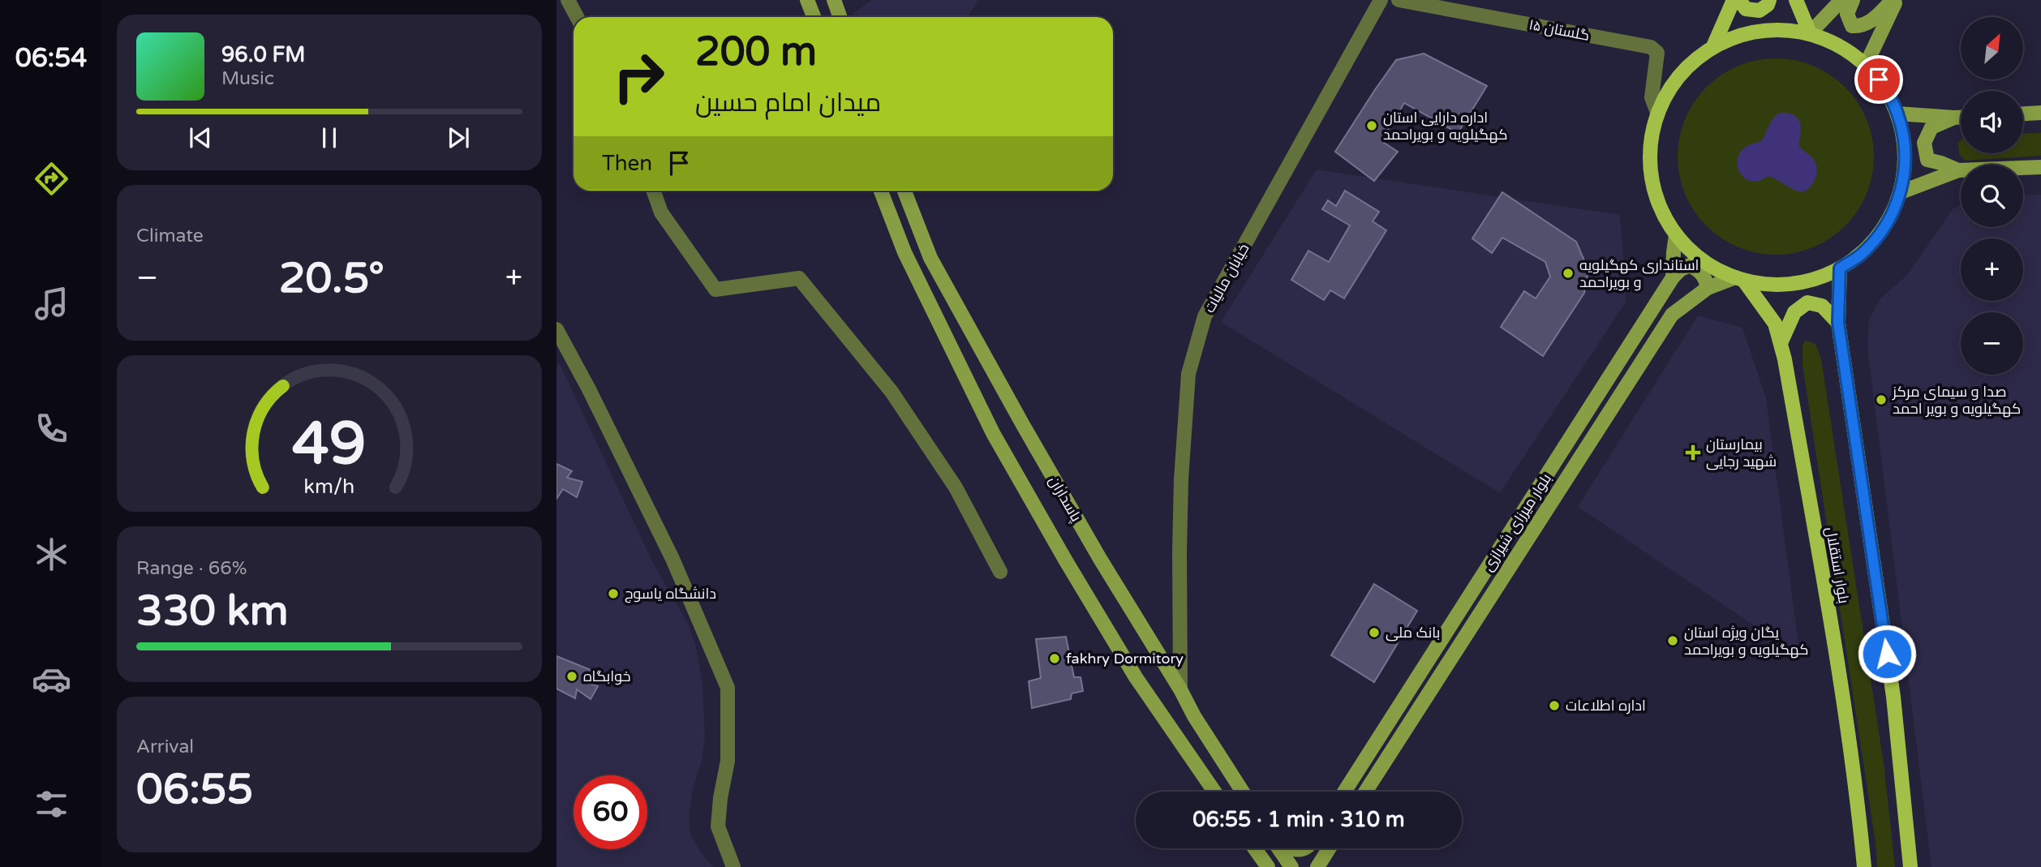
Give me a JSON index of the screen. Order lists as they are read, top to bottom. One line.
{"streets":{"main road":["پاسداران","بلوار میرزای شیرازی","بلوار استقلال"],"street":["گلستان ۱۵","خیابان مالیات"]},"crossings":[["خیابان مالیات","پاسداران"],["بلوار میرزای شیرازی","بلوار استقلال"]],"places":{"other":["اداره دارایی استان کهگیلویه و بویراحمد","استانداری کهگیلویه و بویراحمد","صدا و سیمای مرکز کهگیلویه و بویر احمد","دانشگاه یاسوج","بانک ملی","یگان ویژه استان کهگیلویه و بویراحمد","fakhry Dormitory","خوابگاه","اداره اطلاعات"],"health":["بیمارستان شهید رجایی"]},"north":"top right","page":{"tabs":"06:54","map_buttons":["+","−"],"turn":["200 m","میدان امام حسین"],"song":["96.0 FM","Music"],"then":"Then","tile":["Climate",["Range · 66%","330 km"],["Arrival","06:55"]],"heat":["−","20.5°","+"],"limit":"60","trip":"06:55 · 1 min · 310 m","gauge":["49","km/h"]}}
